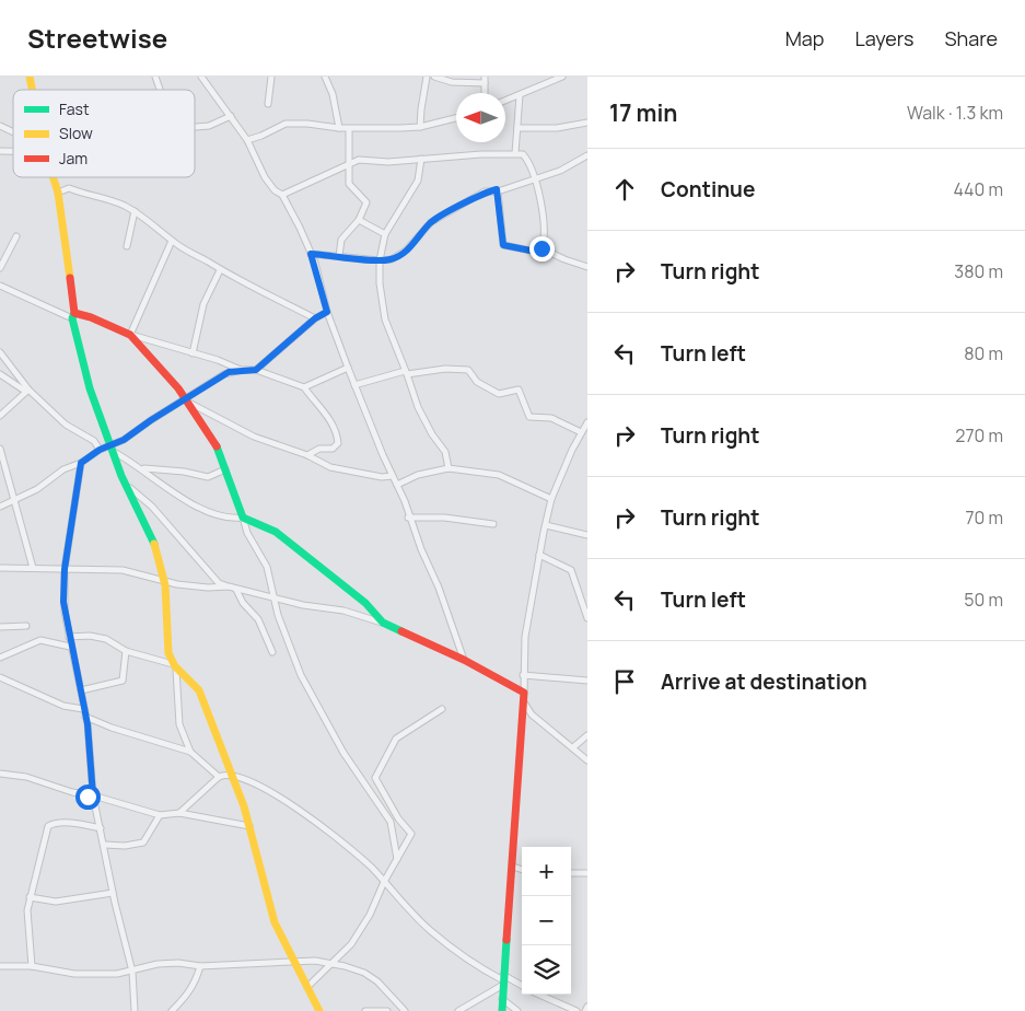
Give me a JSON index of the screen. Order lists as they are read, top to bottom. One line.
{"legend":["Fast","Slow","Jam"],"north":"left","page":{"header":"Streetwise","nav":["Map","Layers","Share"],"heading":["17 min","Walk · 1.3 km"],"list":[["Continue","440 m"],["Turn right","380 m"],["Turn left","80 m"],["Turn right","270 m"],["Turn right","70 m"],["Turn left","50 m"],"Arrive at destination"],"map_buttons":["+","−"]}}
